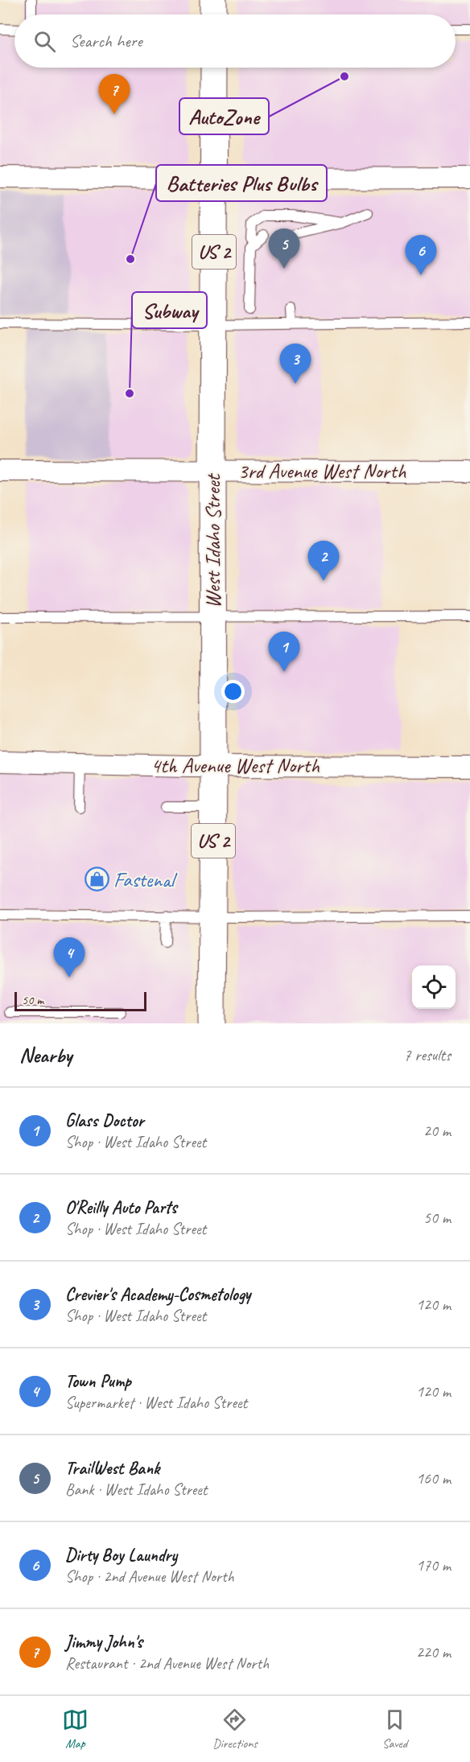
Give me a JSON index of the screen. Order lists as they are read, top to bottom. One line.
{"streets":{"highway":["US 2","West Idaho Street"],"street":["3rd Avenue West North","4th Avenue West North"]},"crossings":[["3rd Avenue West North","West Idaho Street"],["West Idaho Street","4th Avenue West North"]],"places":{"other":["AutoZone","Batteries Plus Bulbs","Subway"],"shop":["Fastenal"]},"scale_bar":"50 m","page":{"search":"Search here","pins":["7","5","6","3","2","1","4"],"scale":"50 m","heading":["Nearby","7 results"],"list":[{"mark":"1","name":"Glass Doctor","note":"Shop · West Idaho Street","value":"20 m"},{"mark":"2","name":"O'Reilly Auto Parts","note":"Shop · West Idaho Street","value":"50 m"},{"mark":"3","name":"Crevier's Academy-Cosmetology","note":"Shop · West Idaho Street","value":"120 m"},{"mark":"4","name":"Town Pump","note":"Supermarket · West Idaho Street","value":"120 m"},{"mark":"5","name":"TrailWest Bank","note":"Bank · West Idaho Street","value":"160 m"},{"mark":"6","name":"Dirty Boy Laundry","note":"Shop · 2nd Avenue West North","value":"170 m"},{"mark":"7","name":"Jimmy John's","note":"Restaurant · 2nd Avenue West North","value":"220 m"}],"nav":["Map","Directions","Saved"]}}
